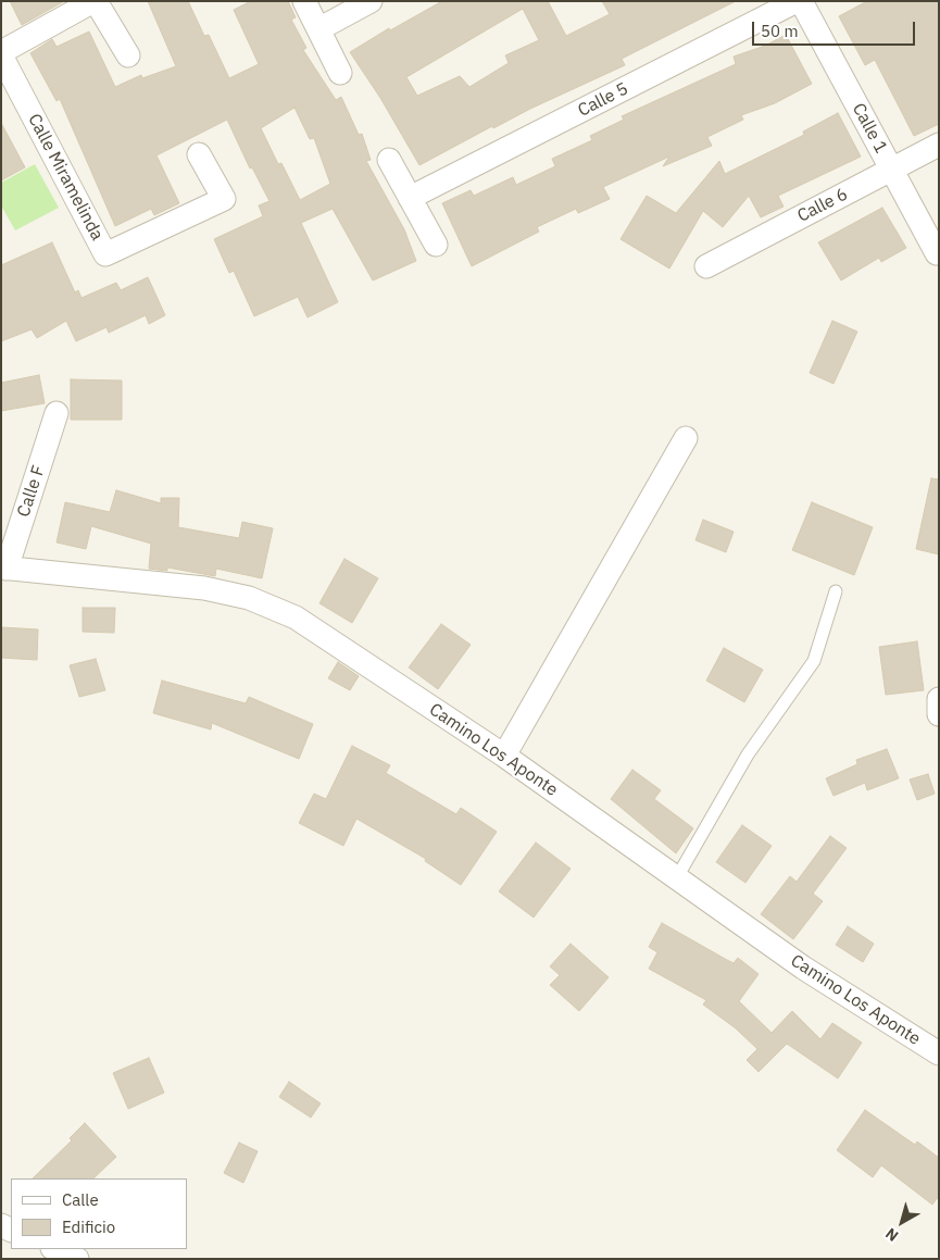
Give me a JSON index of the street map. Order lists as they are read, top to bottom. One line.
{"streets":{"street":["Calle 5","Calle 1","Calle Miramelinda","Calle 6","Calle F","Camino Los Aponte"]},"crossings":[["Calle 1","Calle 6"],["Calle F","Camino Los Aponte"]],"legend":["Calle","Edificio"],"scale_bar":"50 m","north":"bottom left"}
